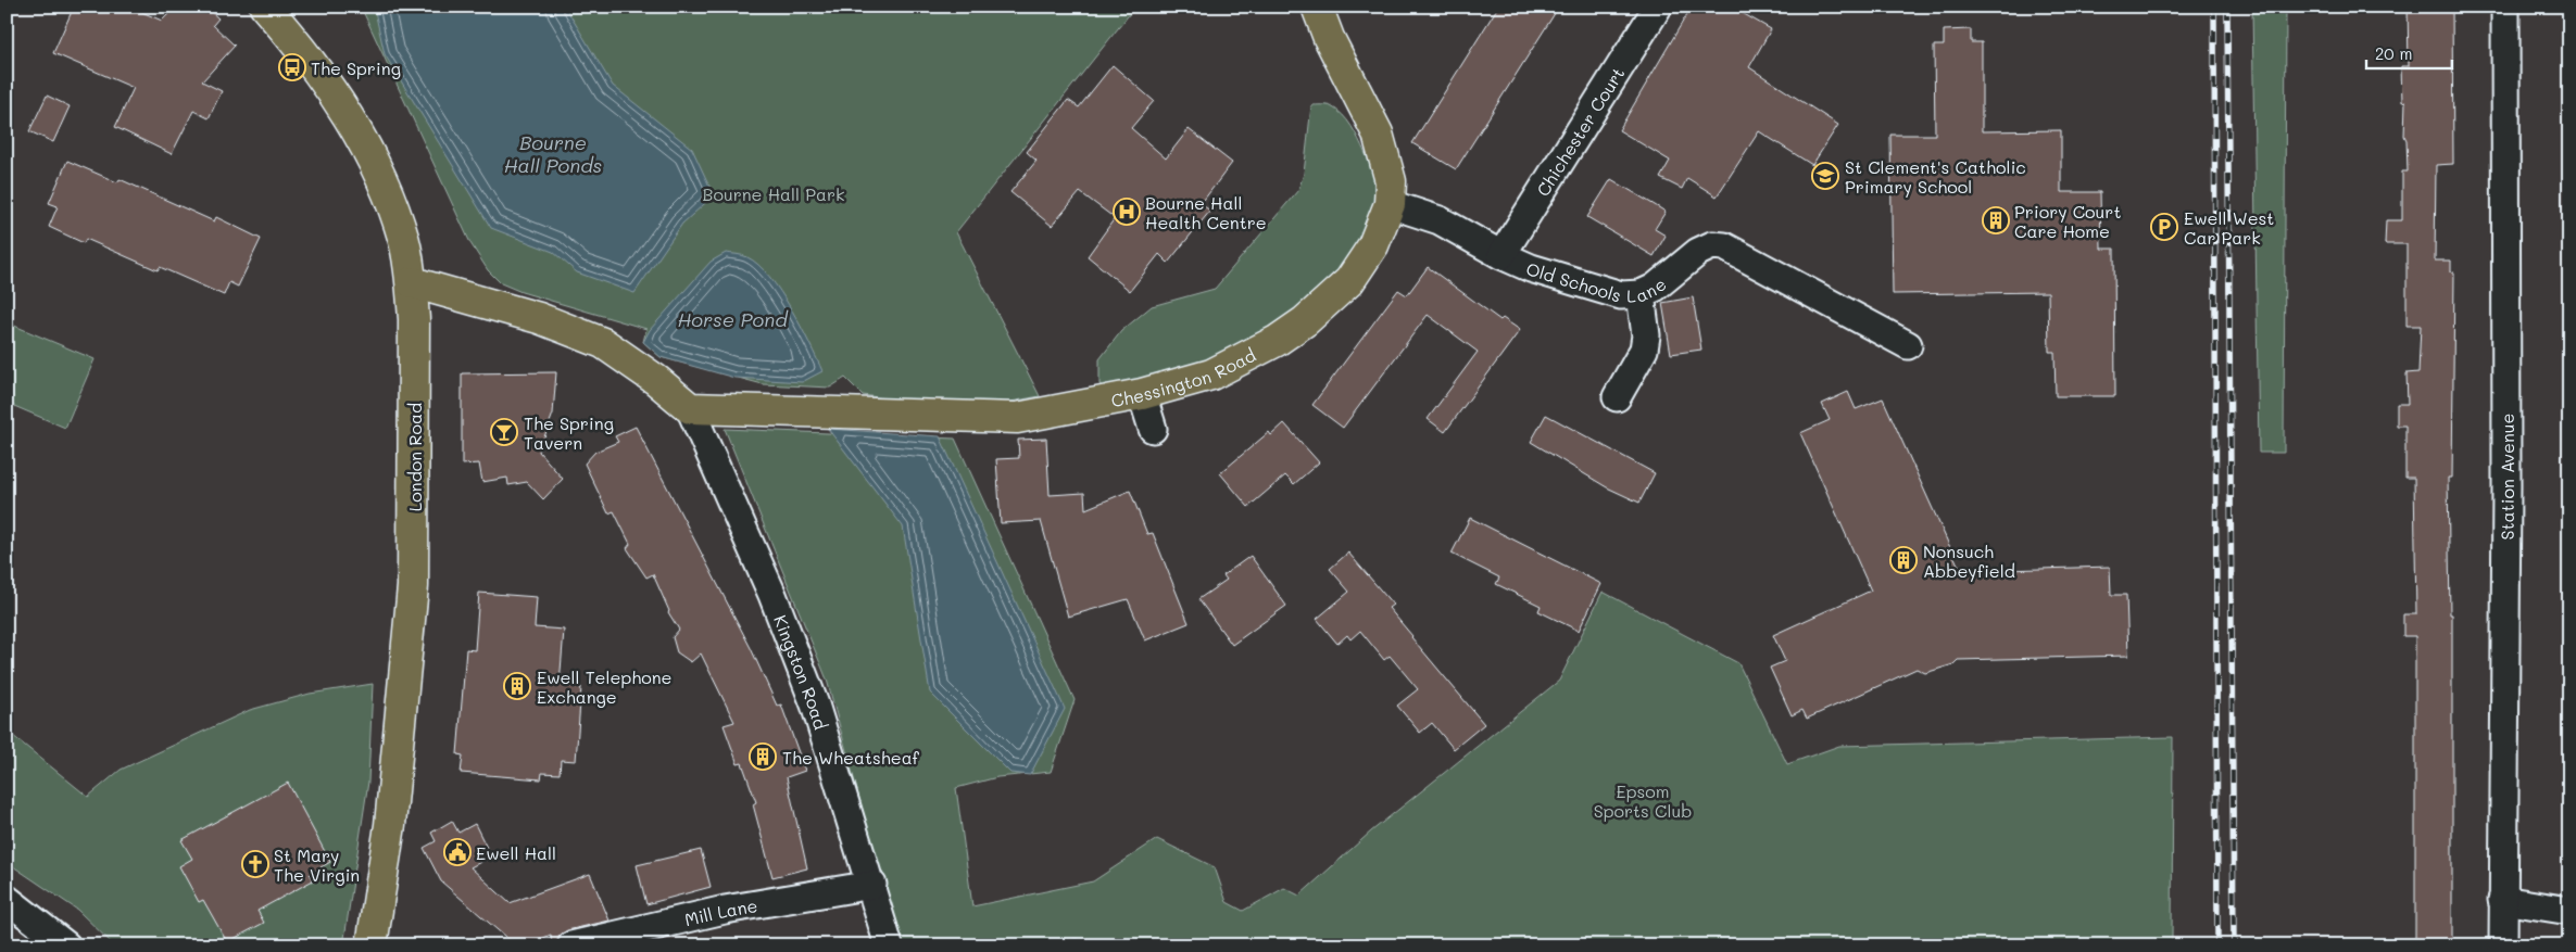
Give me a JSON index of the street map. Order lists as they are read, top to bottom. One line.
{"streets":{"main road":["Chessington Road","London Road"],"street":["Chichester Court","Old Schools Lane","Station Avenue","Kingston Road","Mill Lane"]},"crossings":[["Chichester Court","Old Schools Lane"],["Old Schools Lane","Chessington Road"],["Chessington Road","Kingston Road"],["Kingston Road","Mill Lane"]],"water":["Bourne Hall Ponds","Horse Pond"],"parks":["Bourne Hall Park","Epsom Sports Club"],"places":{"bus stop":["The Spring"],"school or university":["St Clement's Catholic Primary School"],"hospital":["Bourne Hall Health Centre"],"building":["Priory Court Care Home","Nonsuch Abbeyfield","Ewell Telephone Exchange","The Wheatsheaf"],"parking":["Ewell West Car Park"],"bar":["The Spring Tavern"],"public building":["Ewell Hall"],"church":["St Mary The Virgin"]},"scale_bar":"20 m"}
